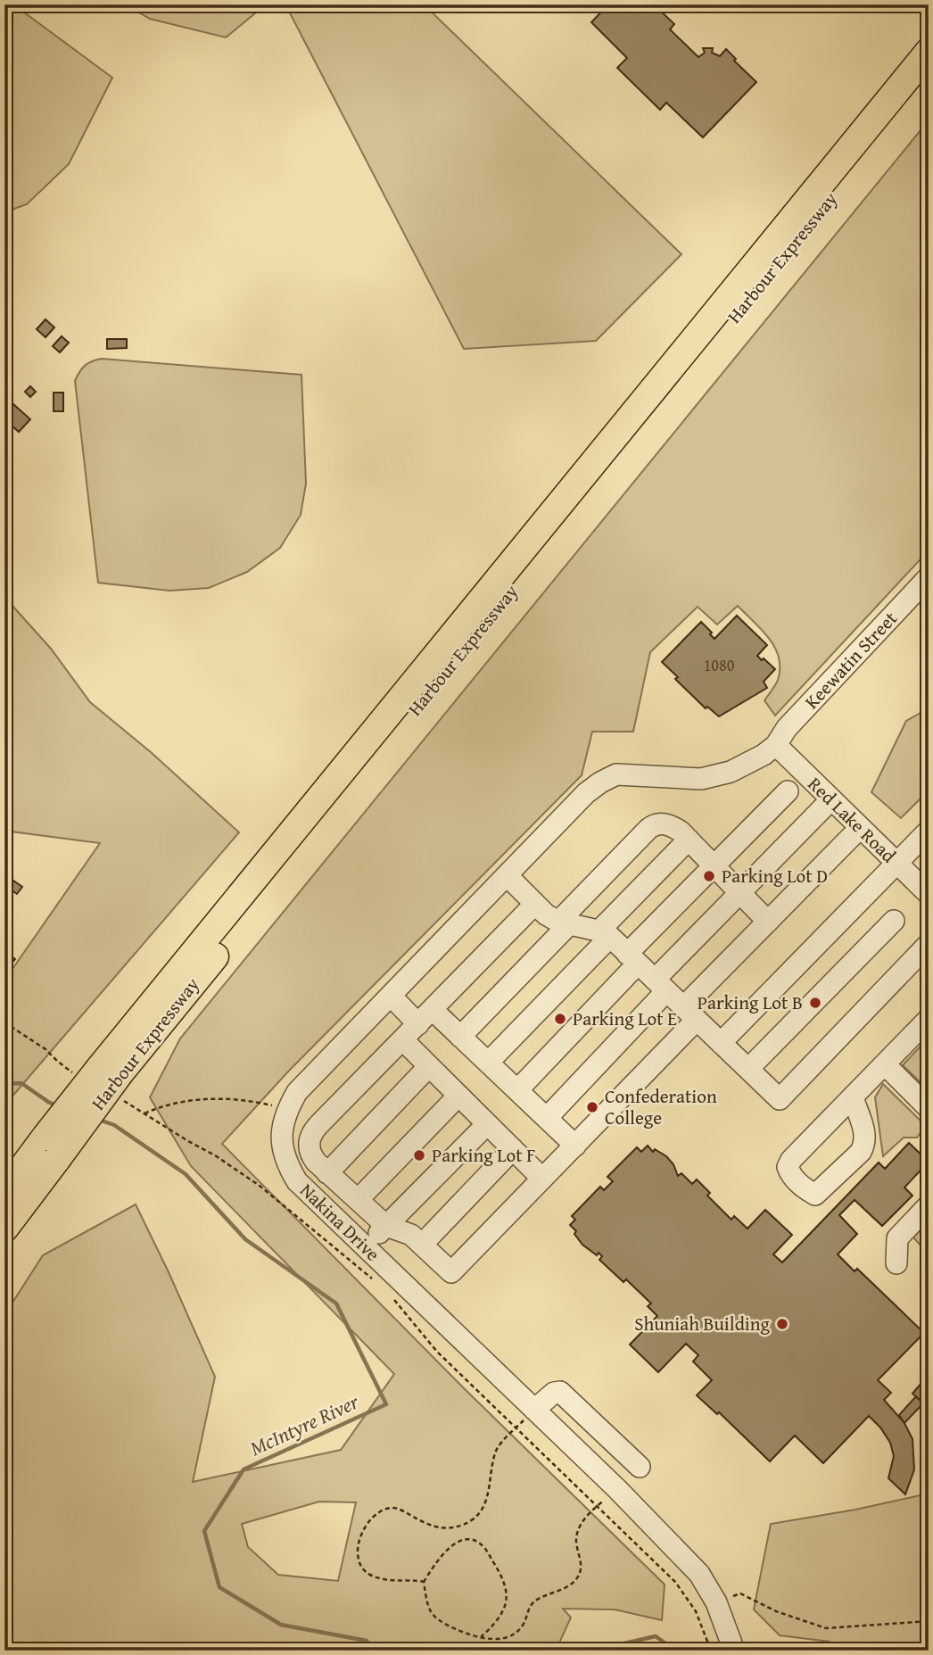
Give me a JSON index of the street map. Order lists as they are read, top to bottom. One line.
{"streets":{"main road":["Harbour Expressway"],"street":["Keewatin Street","Red Lake Road","Nakina Drive"]},"crossings":[["Keewatin Street","Red Lake Road"],["Keewatin Street","Nakina Drive"],["Red Lake Road","Nakina Drive"]],"water":["McIntyre River"],"places":["Parking Lot D","Parking Lot B","Parking Lot E","Confederation College","Parking Lot F","Shuniah Building"],"house_numbers":["1080"]}
